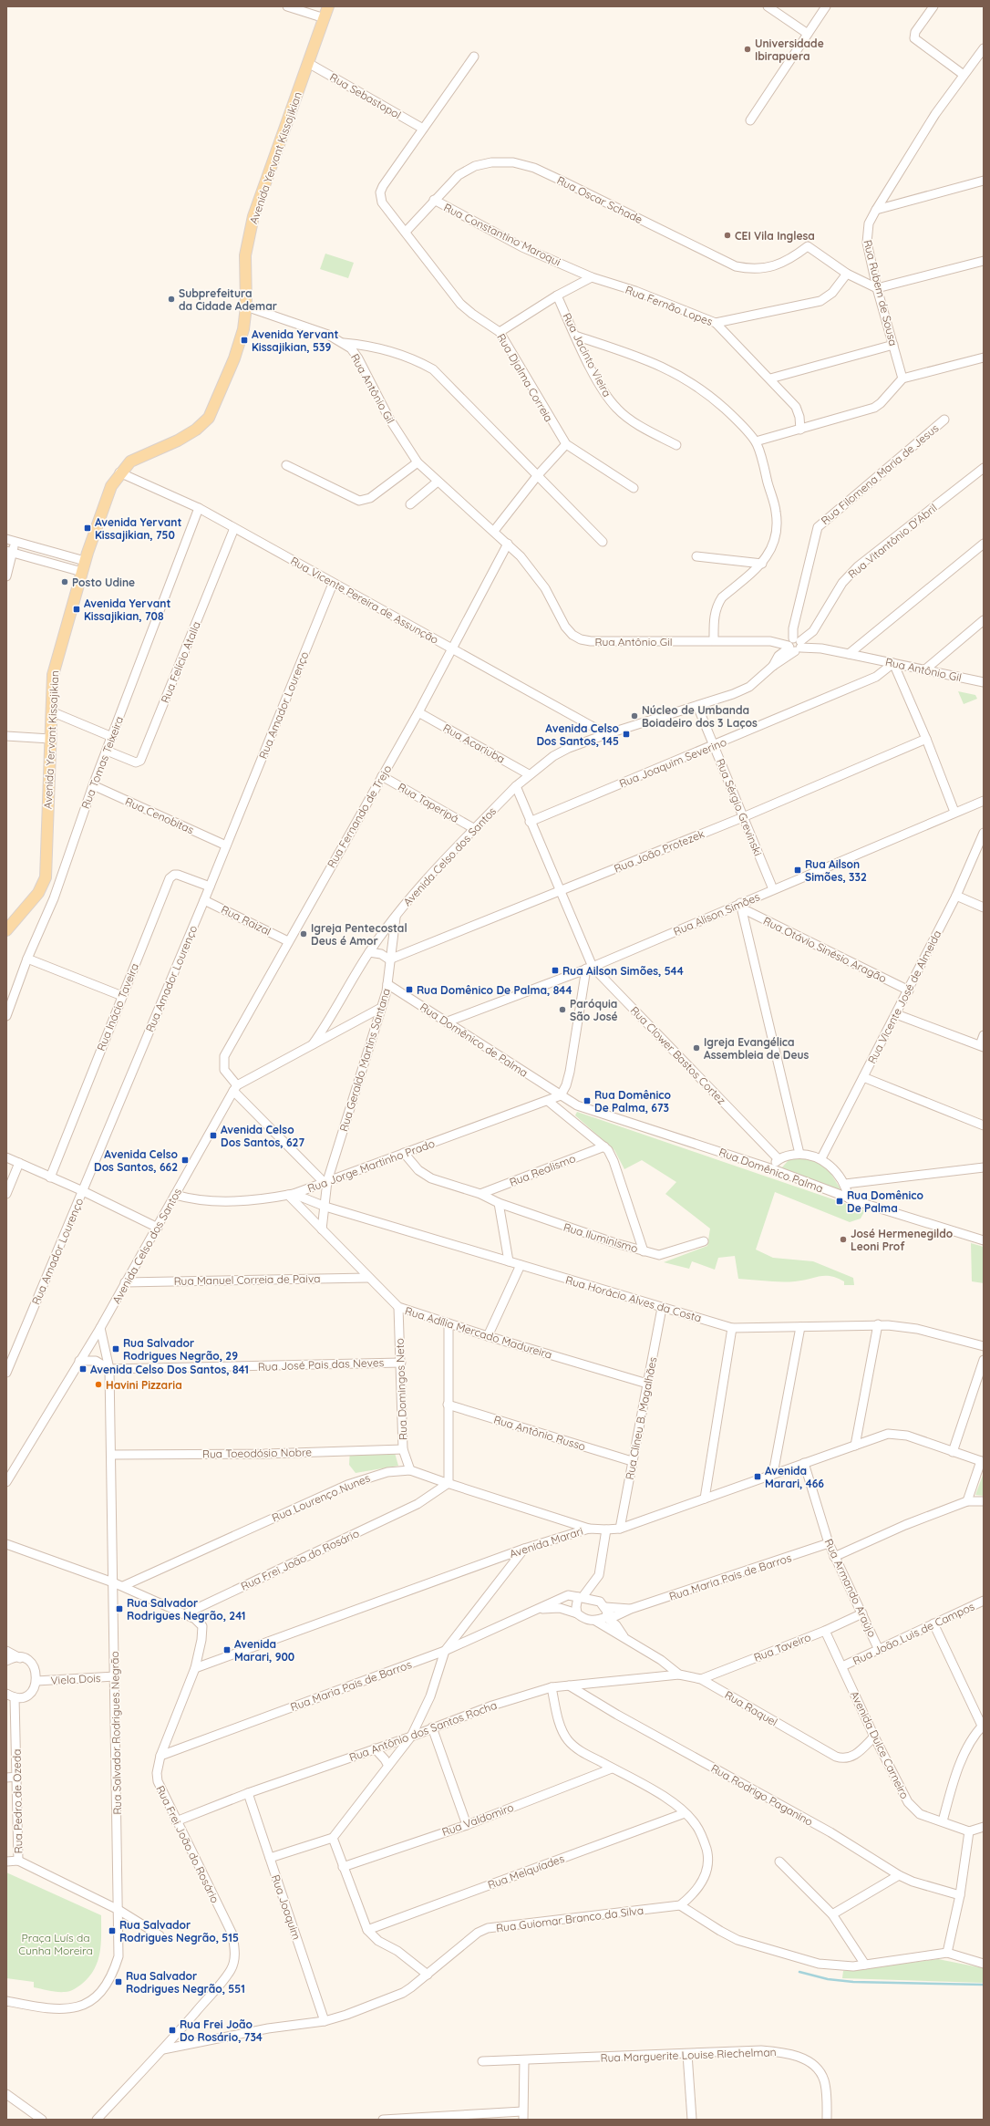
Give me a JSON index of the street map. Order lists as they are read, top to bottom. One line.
{"streets":{"main road":["Avenida Yervant Kissajikian"],"street":["Rua Sebastopol","Rua Oscar Schade","Rua Constantino Maroqui","Rua Rubem de Sousa","Rua Fernão Lopes","Rua Jacinto Vieira","Rua Djalma Correia","Rua Antônio Gil","Rua Filomena Maria de Jesus","Rua Vitantônio D'Abril","Rua Vicente Pereira de Assunção","Rua Felício Atalla","Rua Amador Lourenço","Rua Acariuba","Rua Tomas Teixeira","Rua Joaquim Severino","Rua Taperipá","Rua Sérgio Grevinski","Rua Cenobitas","Rua Fernando de Trejo","Rua João Protezek","Avenida Celso dos Santos","Rua Alison Simões","Rua Raizal","Rua Otávio Sinésio Aragão","Rua Vicente José de Almeida","Rua Inácio Taveira","Rua Domênico de Palma","Rua Clower Bastos Cortez","Rua Geraldo Martins Santana","Rua Jorge Martinho Prado","Rua Realismo","Rua Domênico Palma","Rua Iluminismo","Rua Manuel Correia de Paiva","Rua Horácio Alves da Costa","Rua Adília Mercado Madureira","Rua José Pais das Neves","Rua Domingos Neto","Rua Clineu B. Magalhães","Rua Antônio Russo","Rua Toeodósio Nobre","Rua Lourenço Nunes","Avenida Marari","Rua Frei João do Rosário","Rua Maria Pais de Barros","Rua Armando Araújo","Rua João Luis de Campos","Rua Taveiro","Viela Dois","Rua Raquel","Rua Antônio dos Santos Rocha","Rua Salvador Rodrigues Negrão","Avenida Dulce Carneiro","Rua Rodrigo Paganino","Rua Pedro de Ozeda","Rua Valdomiro","Rua Melquíades","Rua Joaquim","Rua Guiomar Branco da Silva","Rua Marguerite Louise Riechelman"]},"crossings":[["Rua Sebastopol","Avenida Yervant Kissajikian"],["Rua Sebastopol","Rua Djalma Correia"],["Avenida Yervant Kissajikian","Rua Antônio Gil"],["Avenida Yervant Kissajikian","Rua Vicente Pereira de Assunção"],["Rua Oscar Schade","Rua Constantino Maroqui"],["Rua Oscar Schade","Rua Djalma Correia"],["Rua Constantino Maroqui","Rua Fernão Lopes"],["Rua Antônio Gil","Rua Filomena Maria de Jesus"],["Rua Antônio Gil","Rua Vitantônio D'Abril"],["Rua Antônio Gil","Rua Joaquim Severino"],["Rua Antônio Gil","Rua Fernando de Trejo"],["Rua Antônio Gil","Avenida Celso dos Santos"],["Rua Filomena Maria de Jesus","Rua Vitantônio D'Abril"],["Rua Filomena Maria de Jesus","Avenida Celso dos Santos"],["Rua Vitantônio D'Abril","Avenida Celso dos Santos"],["Rua Vicente Pereira de Assunção","Rua Felício Atalla"],["Rua Vicente Pereira de Assunção","Rua Amador Lourenço"],["Rua Vicente Pereira de Assunção","Rua Tomas Teixeira"],["Rua Vicente Pereira de Assunção","Rua Fernando de Trejo"],["Rua Vicente Pereira de Assunção","Avenida Celso dos Santos"],["Rua Felício Atalla","Rua Tomas Teixeira"],["Rua Amador Lourenço","Rua Cenobitas"],["Rua Amador Lourenço","Rua Raizal"],["Rua Amador Lourenço","Rua Inácio Taveira"],["Rua Acariuba","Rua Fernando de Trejo"],["Rua Acariuba","Avenida Celso dos Santos"],["Rua Tomas Teixeira","Rua Cenobitas"],["Rua Joaquim Severino","Rua Sérgio Grevinski"],["Rua Joaquim Severino","Rua Clower Bastos Cortez"],["Rua Taperipá","Rua Fernando de Trejo"],["Rua Taperipá","Avenida Celso dos Santos"],["Rua Sérgio Grevinski","Rua João Protezek"],["Rua Sérgio Grevinski","Avenida Celso dos Santos"],["Rua Sérgio Grevinski","Rua Alison Simões"],["Rua Fernando de Trejo","Avenida Celso dos Santos"],["Rua Fernando de Trejo","Rua Raizal"],["Rua Fernando de Trejo","Rua Geraldo Martins Santana"],["Rua Fernando de Trejo","Rua Jorge Martinho Prado"],["Rua João Protezek","Rua Clower Bastos Cortez"],["Rua João Protezek","Rua Geraldo Martins Santana"],["Avenida Celso dos Santos","Rua Clower Bastos Cortez"],["Avenida Celso dos Santos","Rua Geraldo Martins Santana"],["Avenida Celso dos Santos","Rua Jorge Martinho Prado"],["Avenida Celso dos Santos","Rua Manuel Correia de Paiva"],["Avenida Celso dos Santos","Rua Salvador Rodrigues Negrão"],["Rua Alison Simões","Rua Otávio Sinésio Aragão"],["Rua Alison Simões","Rua Domênico de Palma"],["Rua Alison Simões","Rua Clower Bastos Cortez"],["Rua Otávio Sinésio Aragão","Rua Vicente José de Almeida"],["Rua Domênico de Palma","Rua Geraldo Martins Santana"],["Rua Domênico de Palma","Rua Jorge Martinho Prado"],["Rua Domênico de Palma","Rua Domênico Palma"],["Rua Geraldo Martins Santana","Rua Jorge Martinho Prado"],["Rua Geraldo Martins Santana","Rua Horácio Alves da Costa"],["Rua Geraldo Martins Santana","Rua Adília Mercado Madureira"],["Rua Jorge Martinho Prado","Rua Domênico Palma"],["Rua Jorge Martinho Prado","Rua Iluminismo"],["Rua Jorge Martinho Prado","Rua Horácio Alves da Costa"],["Rua Jorge Martinho Prado","Rua Adília Mercado Madureira"],["Rua Realismo","Rua Iluminismo"],["Rua Manuel Correia de Paiva","Rua Adília Mercado Madureira"],["Rua Horácio Alves da Costa","Rua Adília Mercado Madureira"],["Rua Horácio Alves da Costa","Rua Clineu B. Magalhães"],["Rua Adília Mercado Madureira","Rua Domingos Neto"],["Rua Adília Mercado Madureira","Rua Clineu B. Magalhães"],["Rua José Pais das Neves","Rua Domingos Neto"],["Rua José Pais das Neves","Rua Salvador Rodrigues Negrão"],["Rua Domingos Neto","Rua Toeodósio Nobre"],["Rua Domingos Neto","Rua Lourenço Nunes"],["Rua Clineu B. Magalhães","Rua Antônio Russo"],["Rua Clineu B. Magalhães","Avenida Marari"],["Rua Toeodósio Nobre","Rua Salvador Rodrigues Negrão"],["Rua Lourenço Nunes","Avenida Marari"],["Rua Lourenço Nunes","Rua Frei João do Rosário"],["Avenida Marari","Rua Frei João do Rosário"],["Avenida Marari","Rua Armando Araújo"],["Rua Frei João do Rosário","Rua Maria Pais de Barros"],["Rua Frei João do Rosário","Rua Antônio dos Santos Rocha"],["Rua Frei João do Rosário","Rua Guiomar Branco da Silva"],["Rua Maria Pais de Barros","Rua Armando Araújo"],["Rua Maria Pais de Barros","Rua Raquel"],["Rua Armando Araújo","Rua João Luis de Campos"],["Rua Armando Araújo","Rua Taveiro"],["Rua João Luis de Campos","Avenida Dulce Carneiro"],["Rua Taveiro","Rua Raquel"],["Rua Taveiro","Avenida Dulce Carneiro"],["Viela Dois","Rua Salvador Rodrigues Negrão"],["Rua Raquel","Rua Antônio dos Santos Rocha"],["Rua Raquel","Avenida Dulce Carneiro"],["Rua Antônio dos Santos Rocha","Rua Rodrigo Paganino"],["Rua Antônio dos Santos Rocha","Rua Joaquim"],["Rua Joaquim","Rua Guiomar Branco da Silva"]],"parks":["Praça Luís da Cunha Moreira"],"places":{"other":["Universidade Ibirapuera","CEI Vila Inglesa","Subprefeitura da Cidade Ademar","Posto Udine","Núcleo de Umbanda Boiadeiro dos 3 Laços","Igreja Pentecostal Deus é Amor","Paróquia São José","Igreja Evangélica Assembleia de Deus","José Hermenegildo Leoni Prof","Havini Pizzaria"],"transit":["Avenida Yervant Kissajikian, 539","Avenida Yervant Kissajikian, 750","Avenida Yervant Kissajikian, 708","Avenida Celso Dos Santos, 145","Rua Ailson Simões, 332","Rua Ailson Simões, 544","Rua Domênico De Palma, 844","Rua Domênico De Palma, 673","Avenida Celso Dos Santos, 627","Avenida Celso Dos Santos, 662","Rua Domênico De Palma","Rua Salvador Rodrigues Negrão, 29","Avenida Celso Dos Santos, 841","Avenida Marari, 466","Rua Salvador Rodrigues Negrão, 241","Avenida Marari, 900","Rua Salvador Rodrigues Negrão, 515","Rua Salvador Rodrigues Negrão, 551","Rua Frei João Do Rosário, 734"]}}
